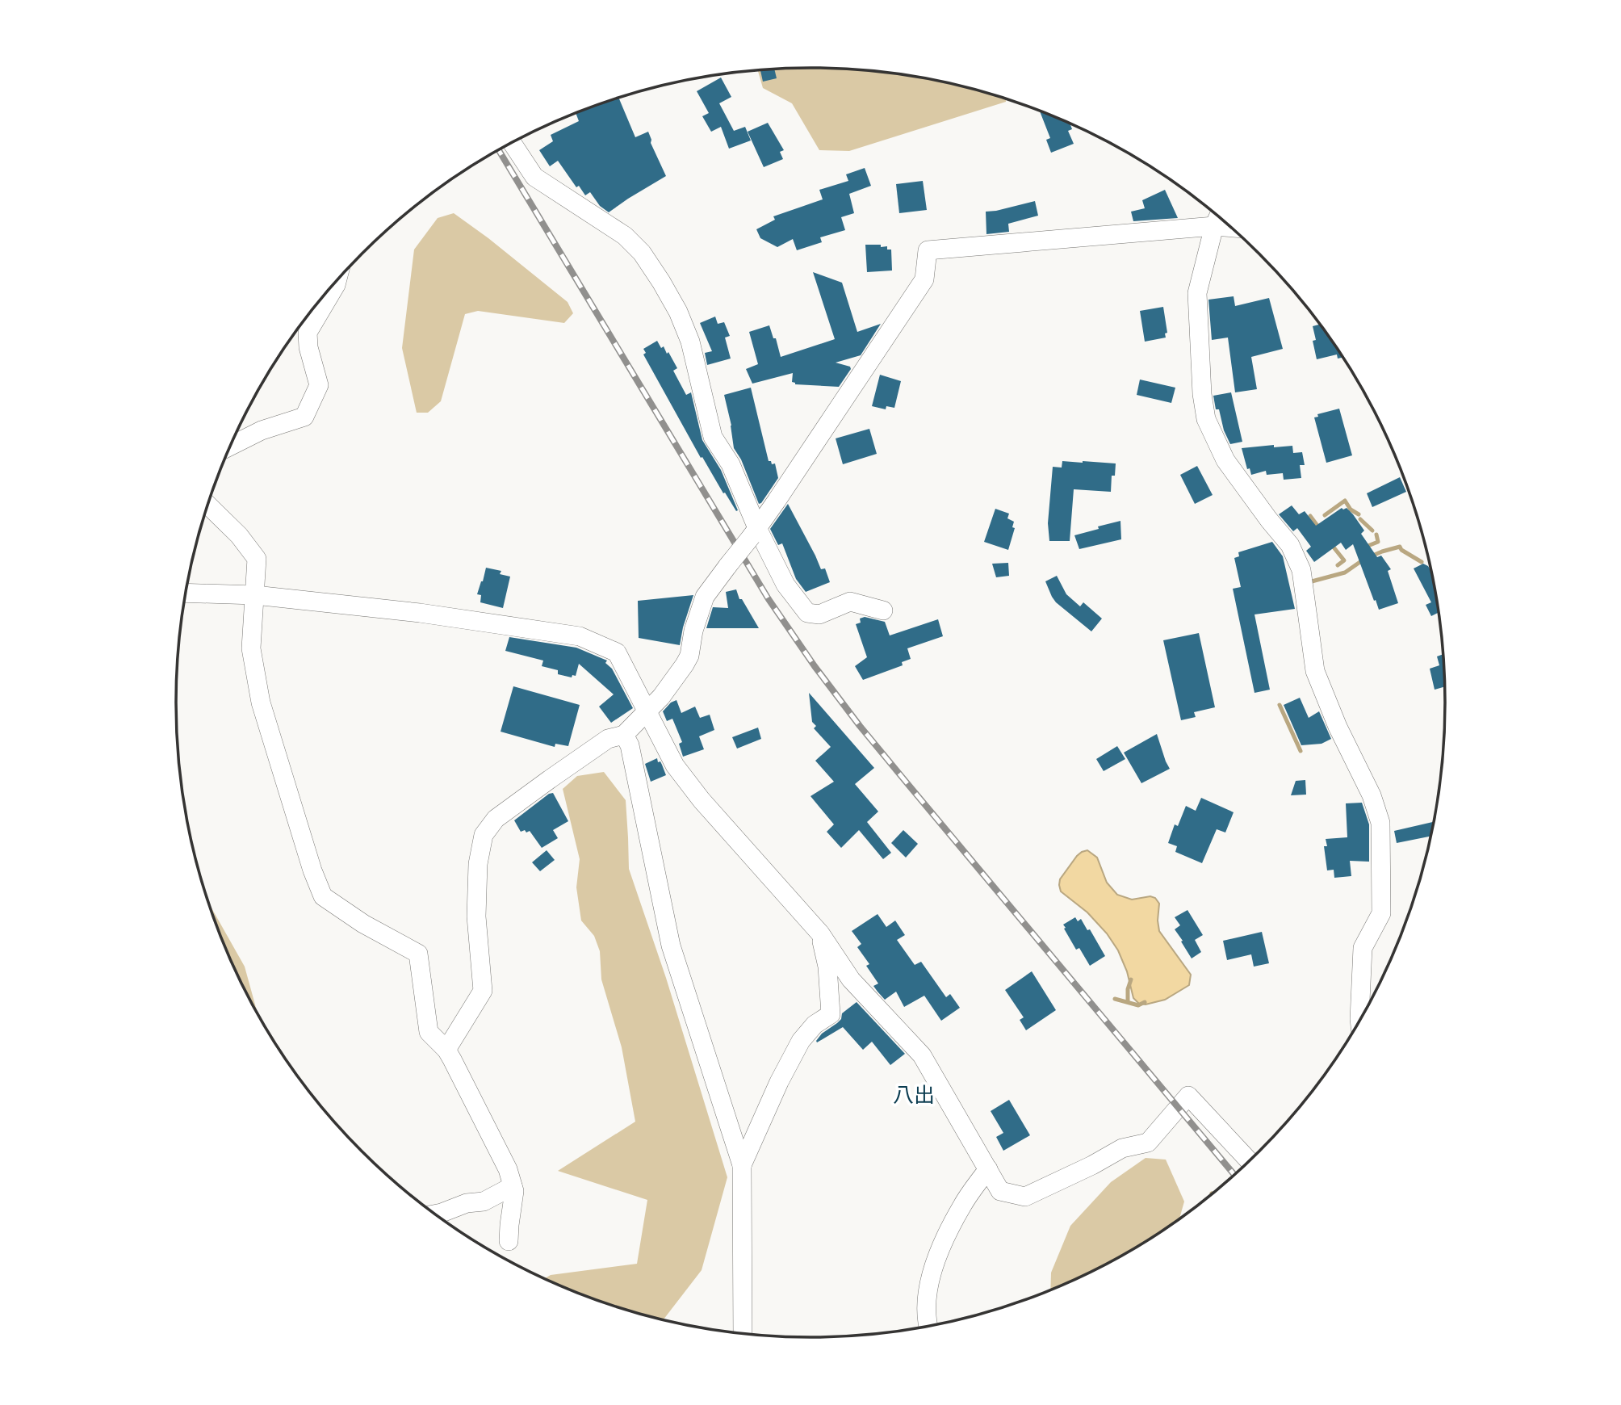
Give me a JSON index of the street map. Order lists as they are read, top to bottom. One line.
{"districts":["八出"]}
